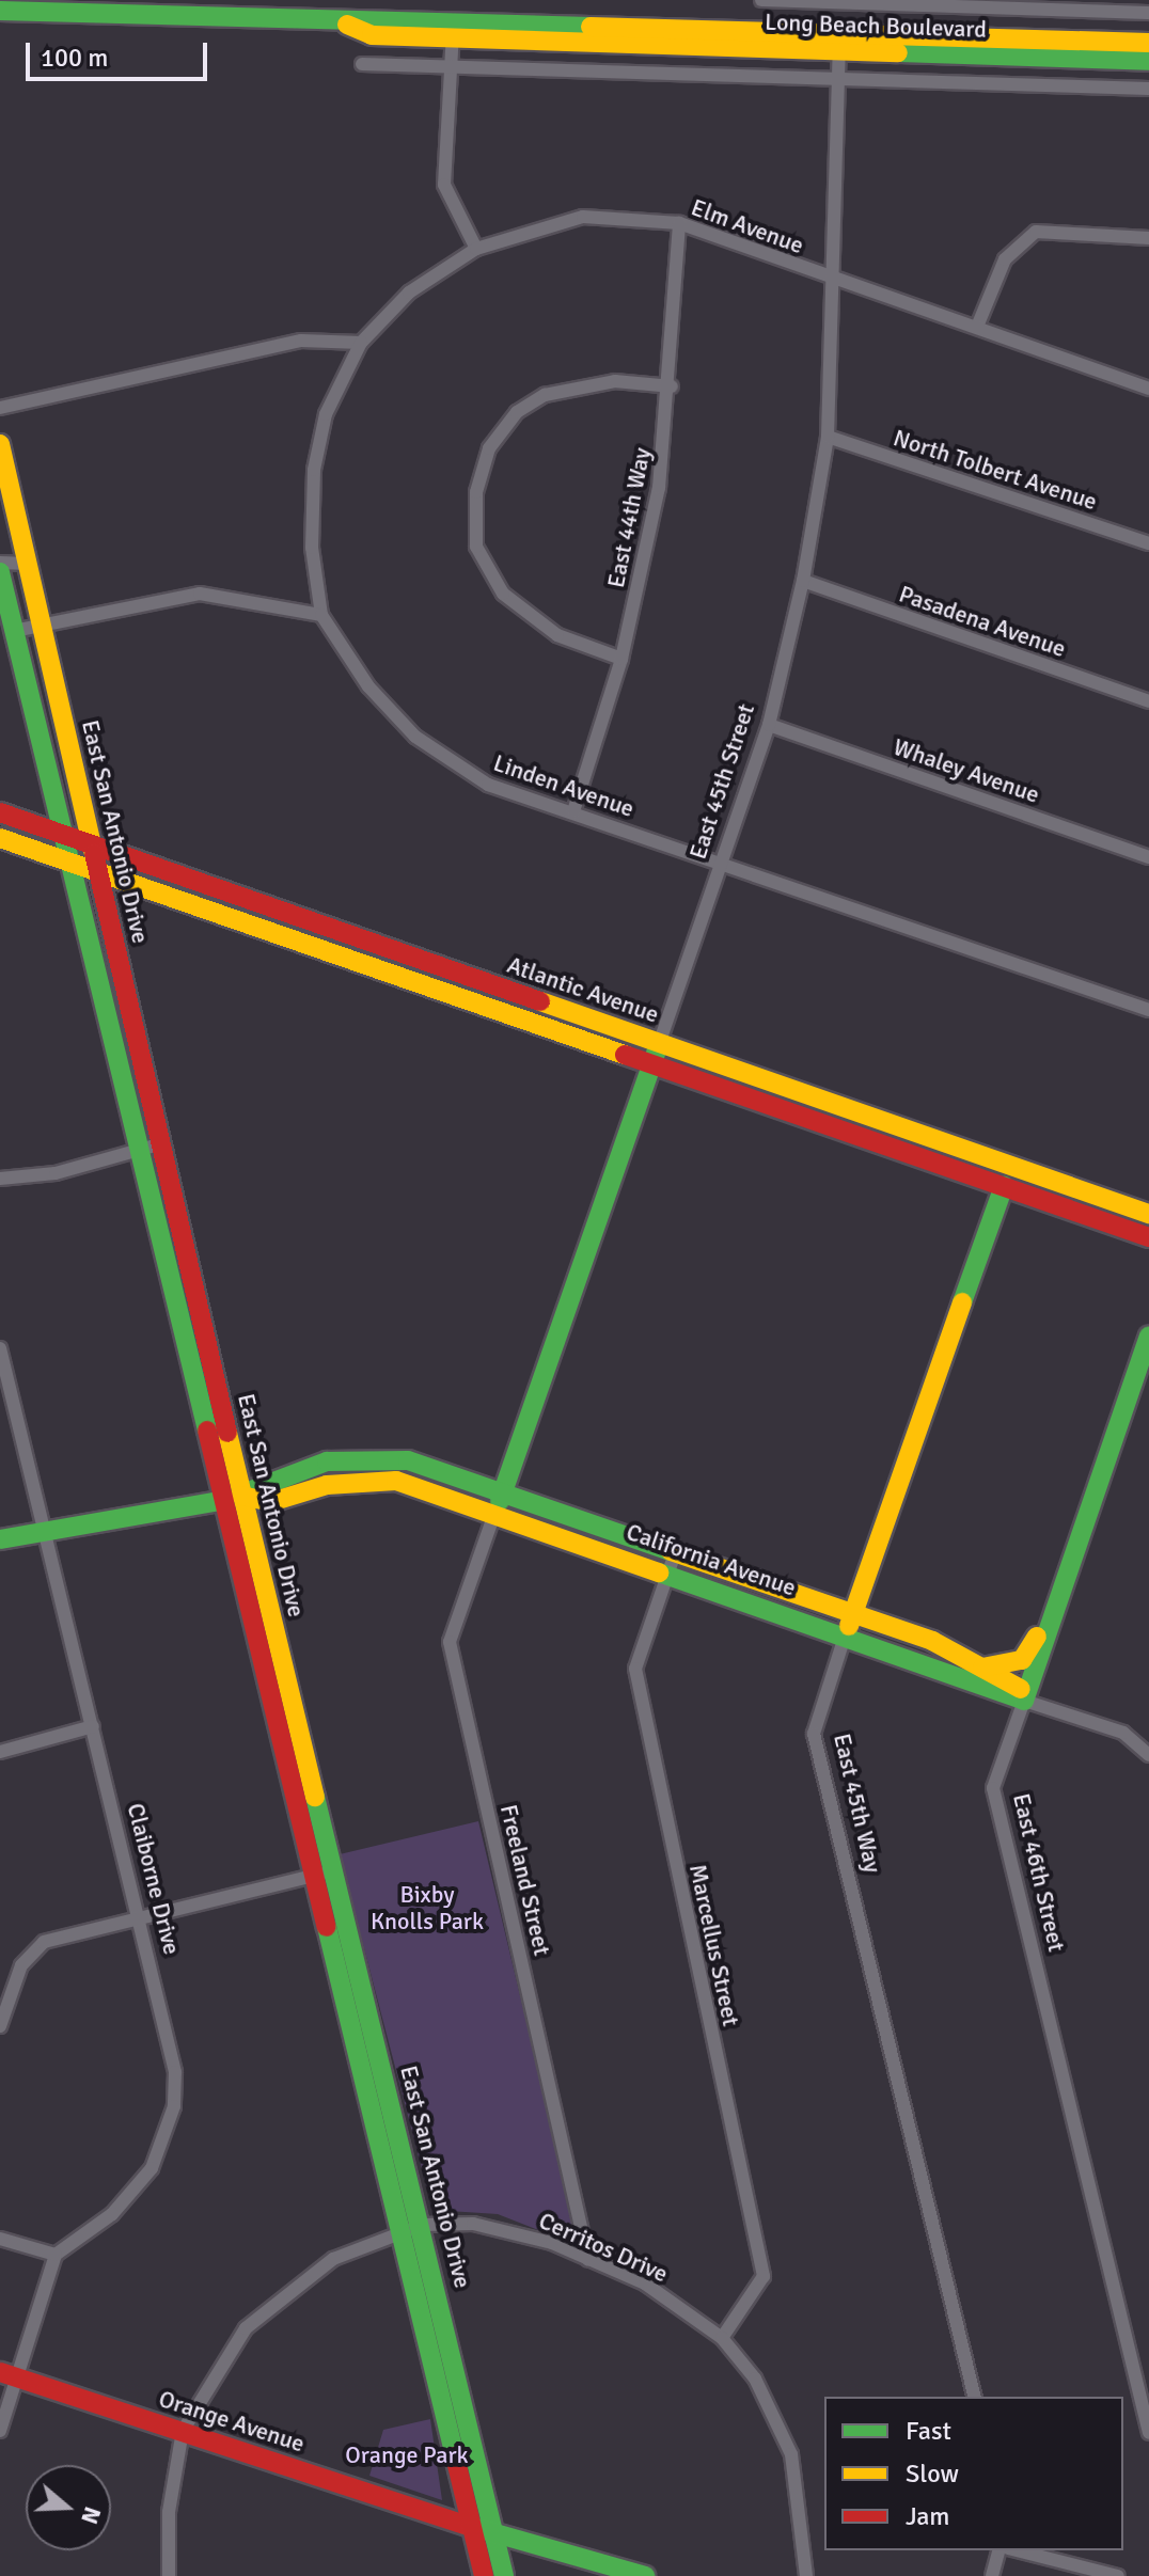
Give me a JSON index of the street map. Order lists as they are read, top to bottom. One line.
{"streets":{"main road":["Long Beach Boulevard","East 45th Street","East San Antonio Drive","Atlantic Avenue","California Avenue","East 45th Way","East 46th Street","Orange Avenue"],"street":["Elm Avenue","North Tolbert Avenue","East 44th Way","Pasadena Avenue","Whaley Avenue","Linden Avenue","Claiborne Drive","Freeland Street","Marcellus Street","Cerritos Drive"]},"crossings":[["Long Beach Boulevard","East 45th Street"],["Elm Avenue","East 44th Way"],["Elm Avenue","East 45th Street"],["Elm Avenue","Linden Avenue"],["North Tolbert Avenue","East 45th Street"],["East 44th Way","Linden Avenue"],["Pasadena Avenue","East 45th Street"],["Whaley Avenue","East 45th Street"],["East 45th Street","Linden Avenue"],["East 45th Street","Atlantic Avenue"],["East 45th Street","California Avenue"],["East 45th Street","Freeland Street"],["East San Antonio Drive","Atlantic Avenue"],["East San Antonio Drive","California Avenue"],["East San Antonio Drive","Cerritos Drive"],["East San Antonio Drive","Orange Avenue"],["Atlantic Avenue","East 45th Way"],["California Avenue","East 45th Way"],["California Avenue","East 46th Street"],["California Avenue","Claiborne Drive"],["California Avenue","Freeland Street"],["California Avenue","Marcellus Street"],["Freeland Street","Cerritos Drive"],["Marcellus Street","Cerritos Drive"],["Cerritos Drive","Orange Avenue"]],"parks":["Bixby Knolls Park","Orange Park"],"legend":["Fast","Slow","Jam"],"scale_bar":"100 m","north":"right"}
